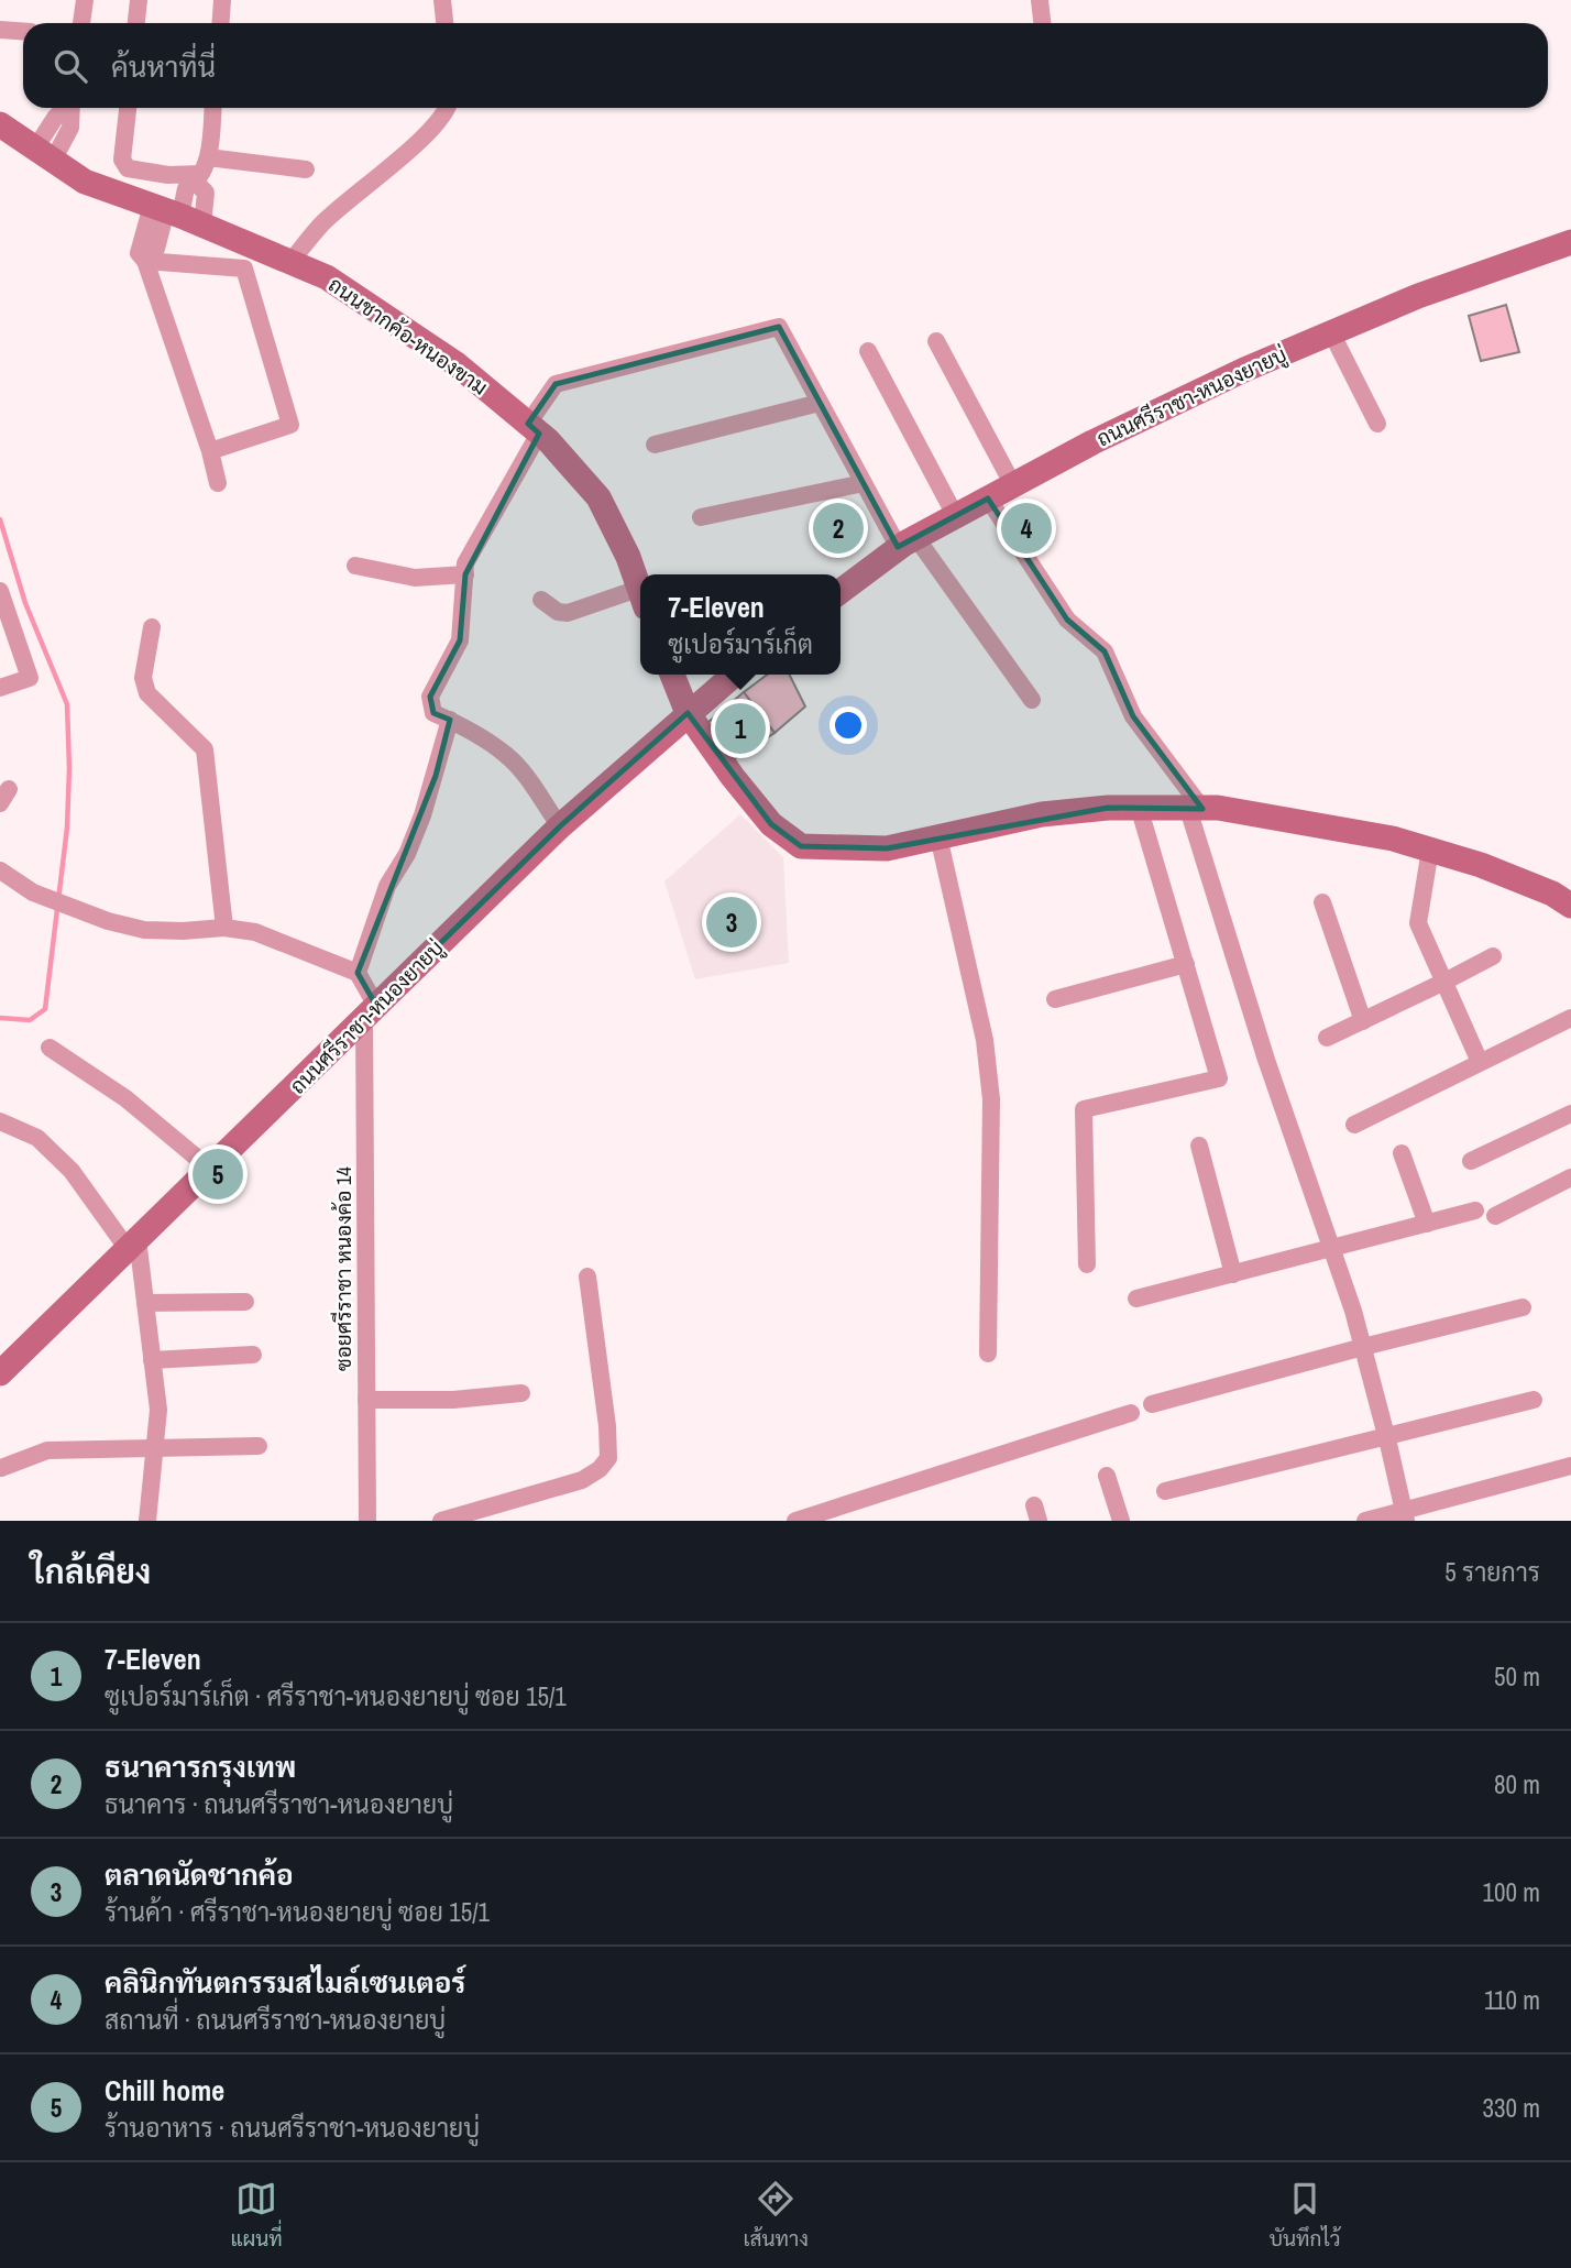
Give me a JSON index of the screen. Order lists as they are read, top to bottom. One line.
{"streets":{"main road":["ถนนชากค้อ-หนองขาม","ถนนศรีราชา-หนองยายบู่"],"street":["ซอยศรีราชา หนองค้อ 14"]},"crossings":[["ถนนศรีราชา-หนองยายบู่","ซอยศรีราชา หนองค้อ 14"]],"page":{"search":"ค้นหาที่นี่","pins":["2","4","1","3","5"],"popup":["7-Eleven","ซูเปอร์มาร์เก็ต"],"heading":["ใกล้เคียง","5 รายการ"],"list":[{"mark":"1","name":"7-Eleven","note":"ซูเปอร์มาร์เก็ต · ศรีราชา-หนองยายบู่ ซอย 15/1","value":"50 m"},{"mark":"2","name":"ธนาคารกรุงเทพ","note":"ธนาคาร · ถนนศรีราชา-หนองยายบู่","value":"80 m"},{"mark":"3","name":"ตลาดนัดชากค้อ","note":"ร้านค้า · ศรีราชา-หนองยายบู่ ซอย 15/1","value":"100 m"},{"mark":"4","name":"คลินิกทันตกรรมสไมล์เซนเตอร์","note":"สถานที่ · ถนนศรีราชา-หนองยายบู่","value":"110 m"},{"mark":"5","name":"Chill home","note":"ร้านอาหาร · ถนนศรีราชา-หนองยายบู่","value":"330 m"}],"nav":["แผนที่","เส้นทาง","บันทึกไว้"]}}
